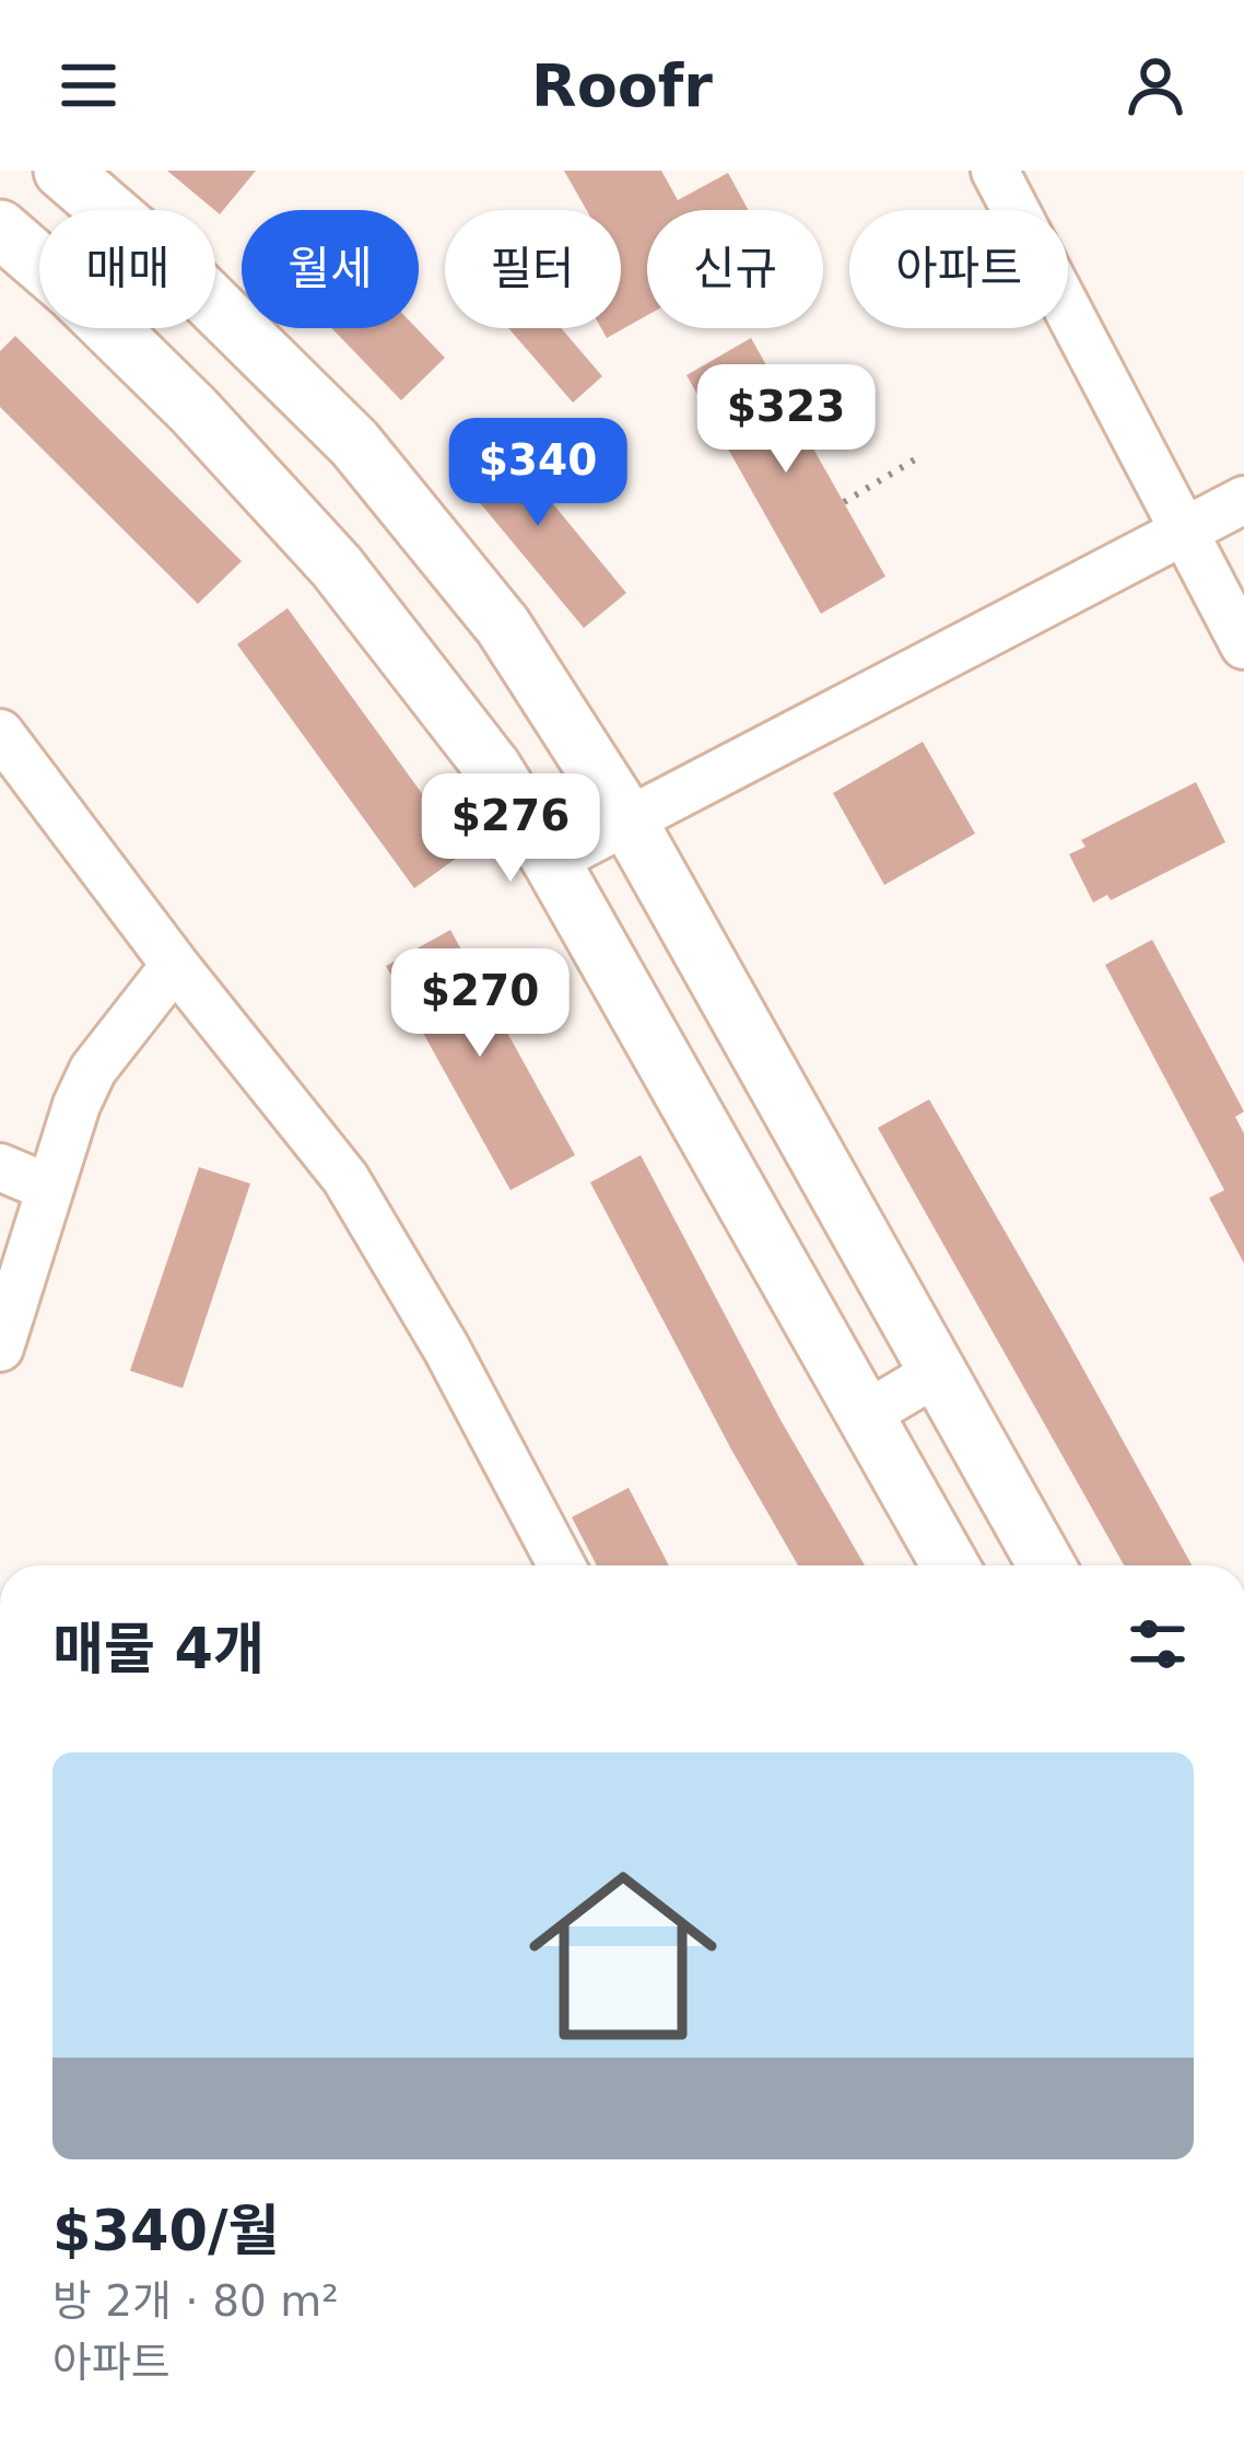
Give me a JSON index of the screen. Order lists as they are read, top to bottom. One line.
{"page":{"header":"Roofr","chip":["매매","월세","필터","신규","아파트"],"price":["$323","$340","$276","$270"],"heading":"매물 4개","list":[{"name":"$340/월","note":"방 2개 · 80 m² · 아파트"}]}}
